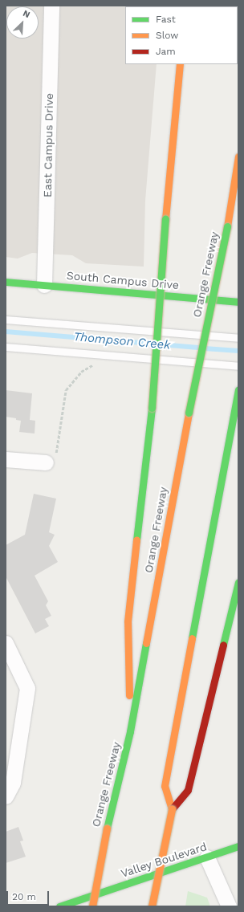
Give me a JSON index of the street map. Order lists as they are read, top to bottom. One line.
{"streets":{"main road":["Orange Freeway","South Campus Drive","Valley Boulevard"],"street":["East Campus Drive"]},"crossings":[["East Campus Drive","South Campus Drive"]],"water":["Thompson Creek"],"legend":["Fast","Slow","Jam"],"scale_bar":"20 m","north":"top right"}
